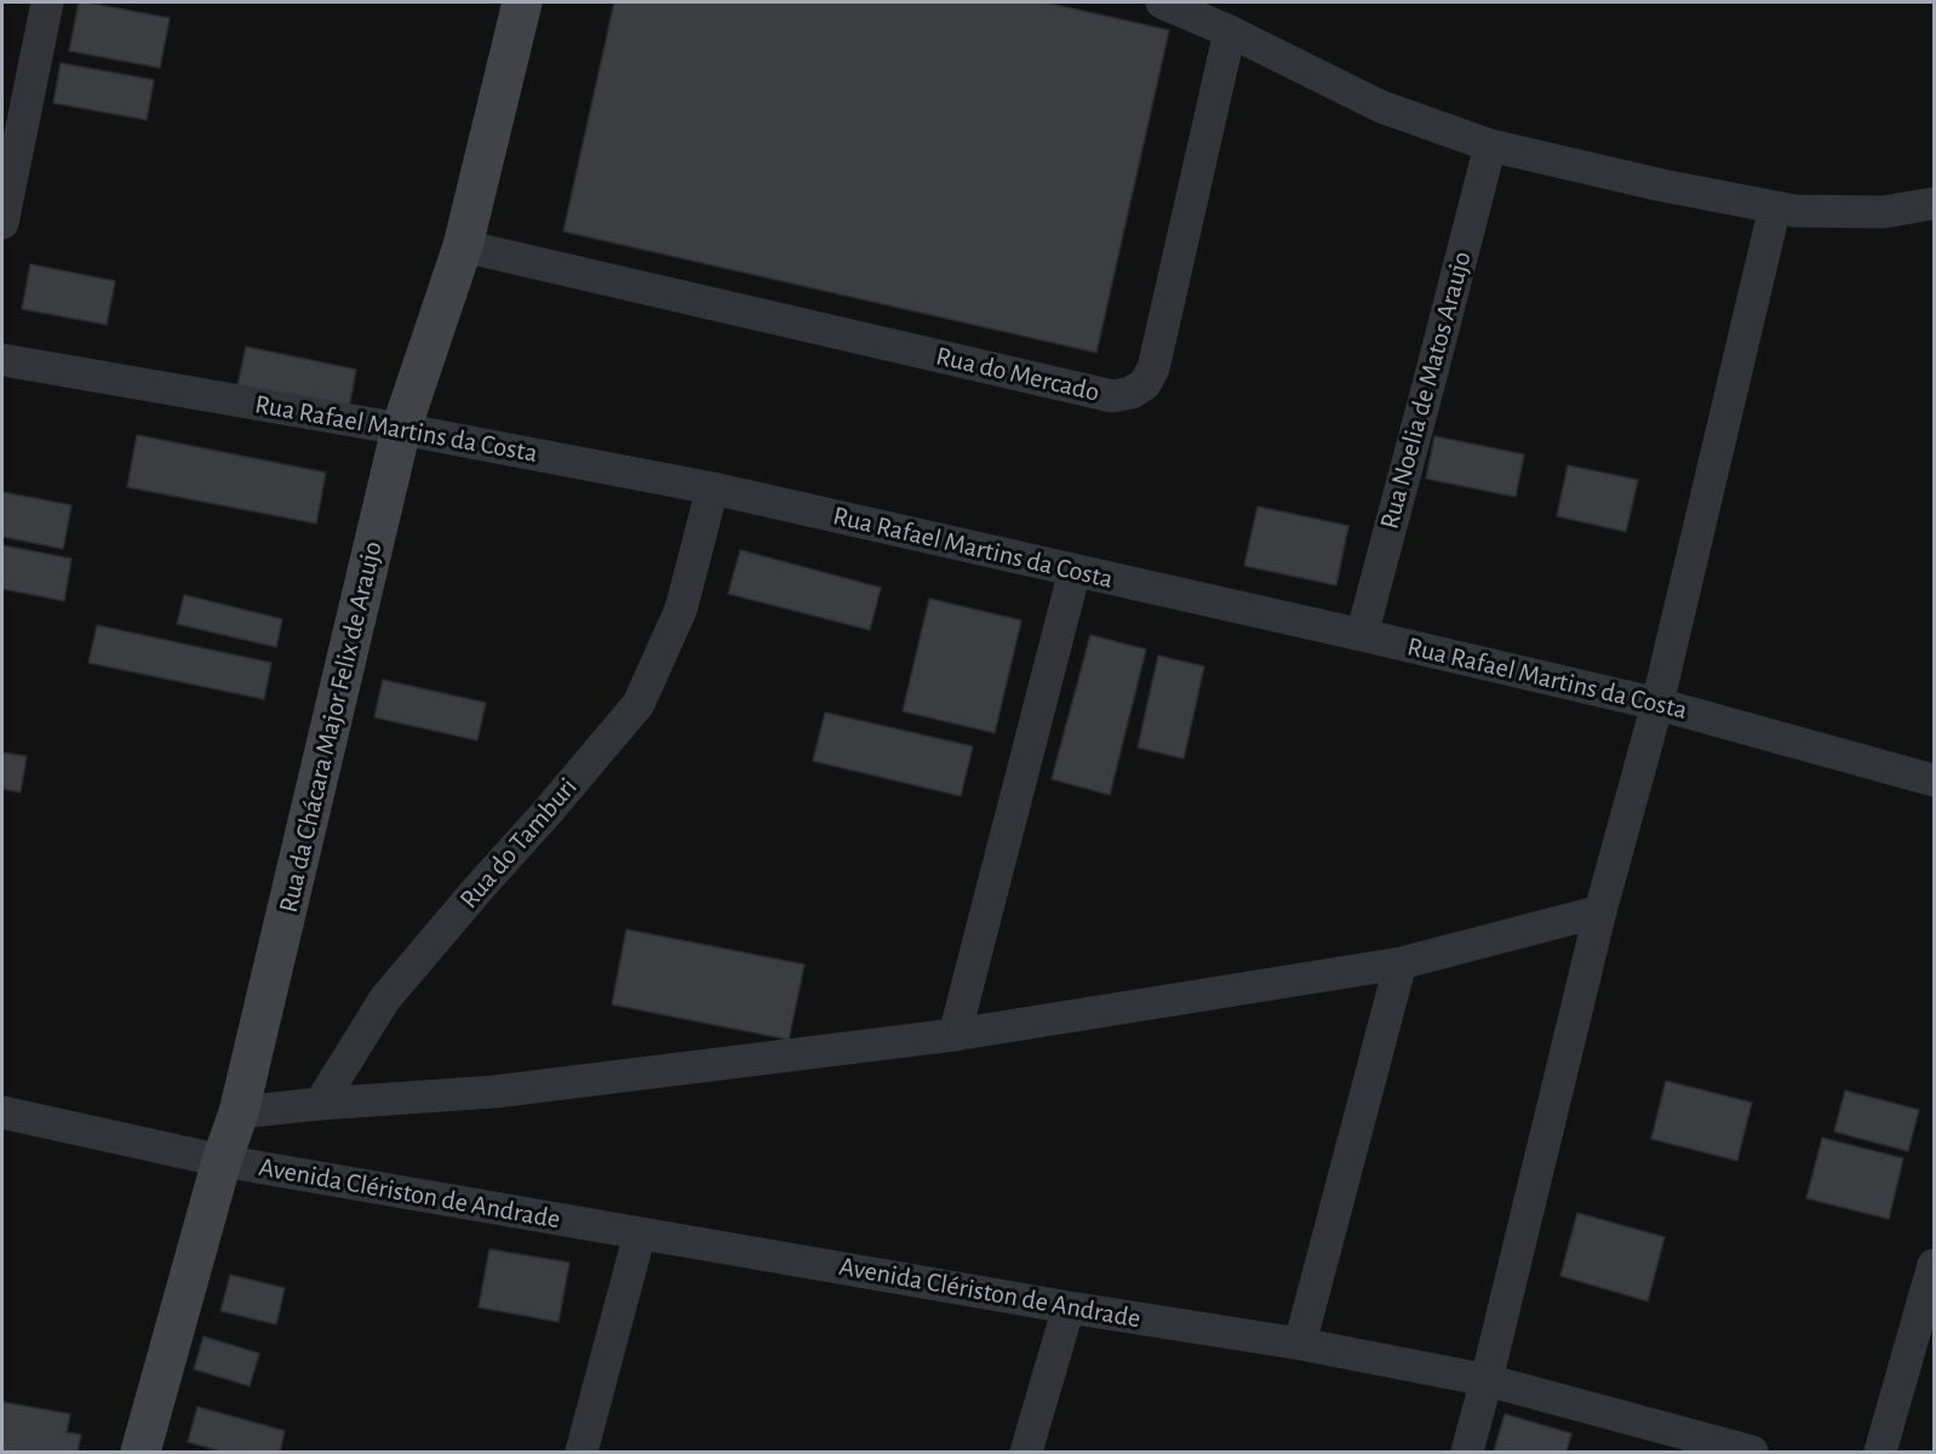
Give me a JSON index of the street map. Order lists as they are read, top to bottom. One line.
{"streets":{"street":["Rua do Mercado","Rua Noelia de Matos Araujo","Rua Rafael Martins da Costa","Rua da Chácara Major Felix de Araujo","Rua do Tamburi","Avenida Clériston de Andrade"]},"crossings":[["Rua do Mercado","Rua da Chácara Major Felix de Araujo"],["Rua Noelia de Matos Araujo","Rua Rafael Martins da Costa"],["Rua Rafael Martins da Costa","Rua da Chácara Major Felix de Araujo"],["Rua Rafael Martins da Costa","Rua do Tamburi"],["Rua da Chácara Major Felix de Araujo","Avenida Clériston de Andrade"]]}
